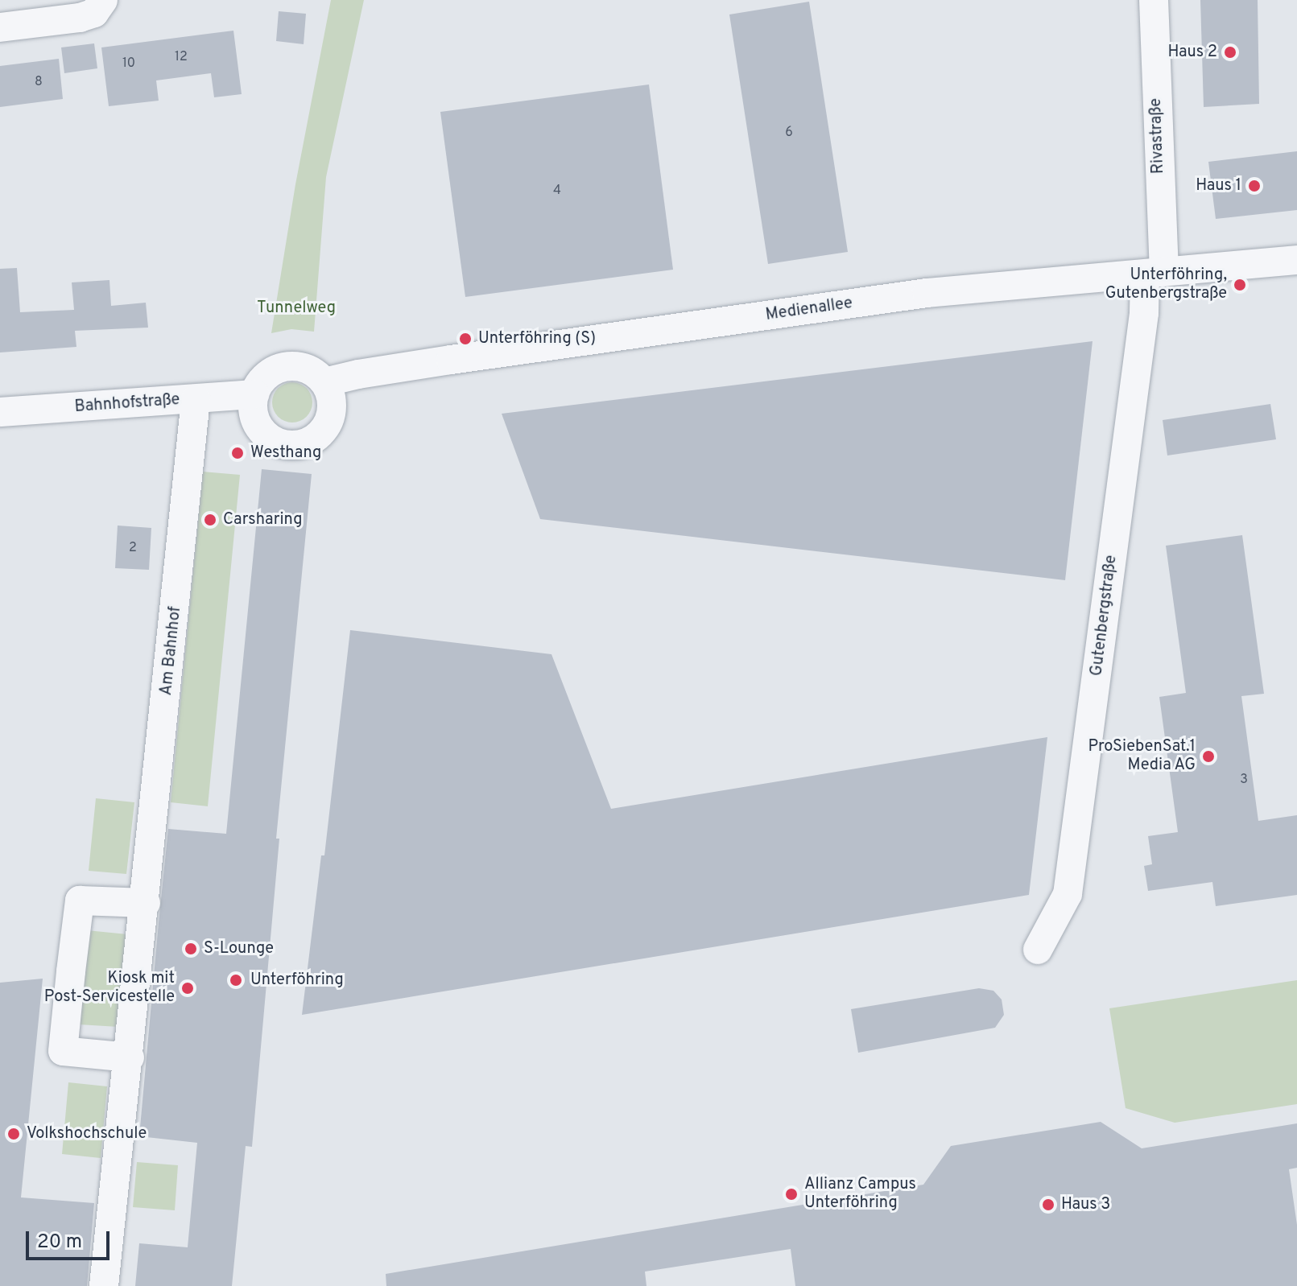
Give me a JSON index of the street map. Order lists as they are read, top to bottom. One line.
{"streets":{"street":["Rivastraße","Medienallee","Bahnhofstraße","Gutenbergstraße","Am Bahnhof"]},"crossings":[["Rivastraße","Medienallee"],["Rivastraße","Gutenbergstraße"],["Medienallee","Bahnhofstraße"],["Medienallee","Gutenbergstraße"],["Bahnhofstraße","Am Bahnhof"]],"parks":["Tunnelweg"],"places":["Haus 2","Haus 1","Unterföhring, Gutenbergstraße","Unterföhring (S)","Westhang","Carsharing","ProSiebenSat.1 Media AG","S-Lounge","Unterföhring","Kiosk mit Post-Servicestelle","Volkshochschule","Allianz Campus Unterföhring","Haus 3"],"house_numbers":["12","10","8","6","4","2","3"],"scale_bar":"20 m"}
